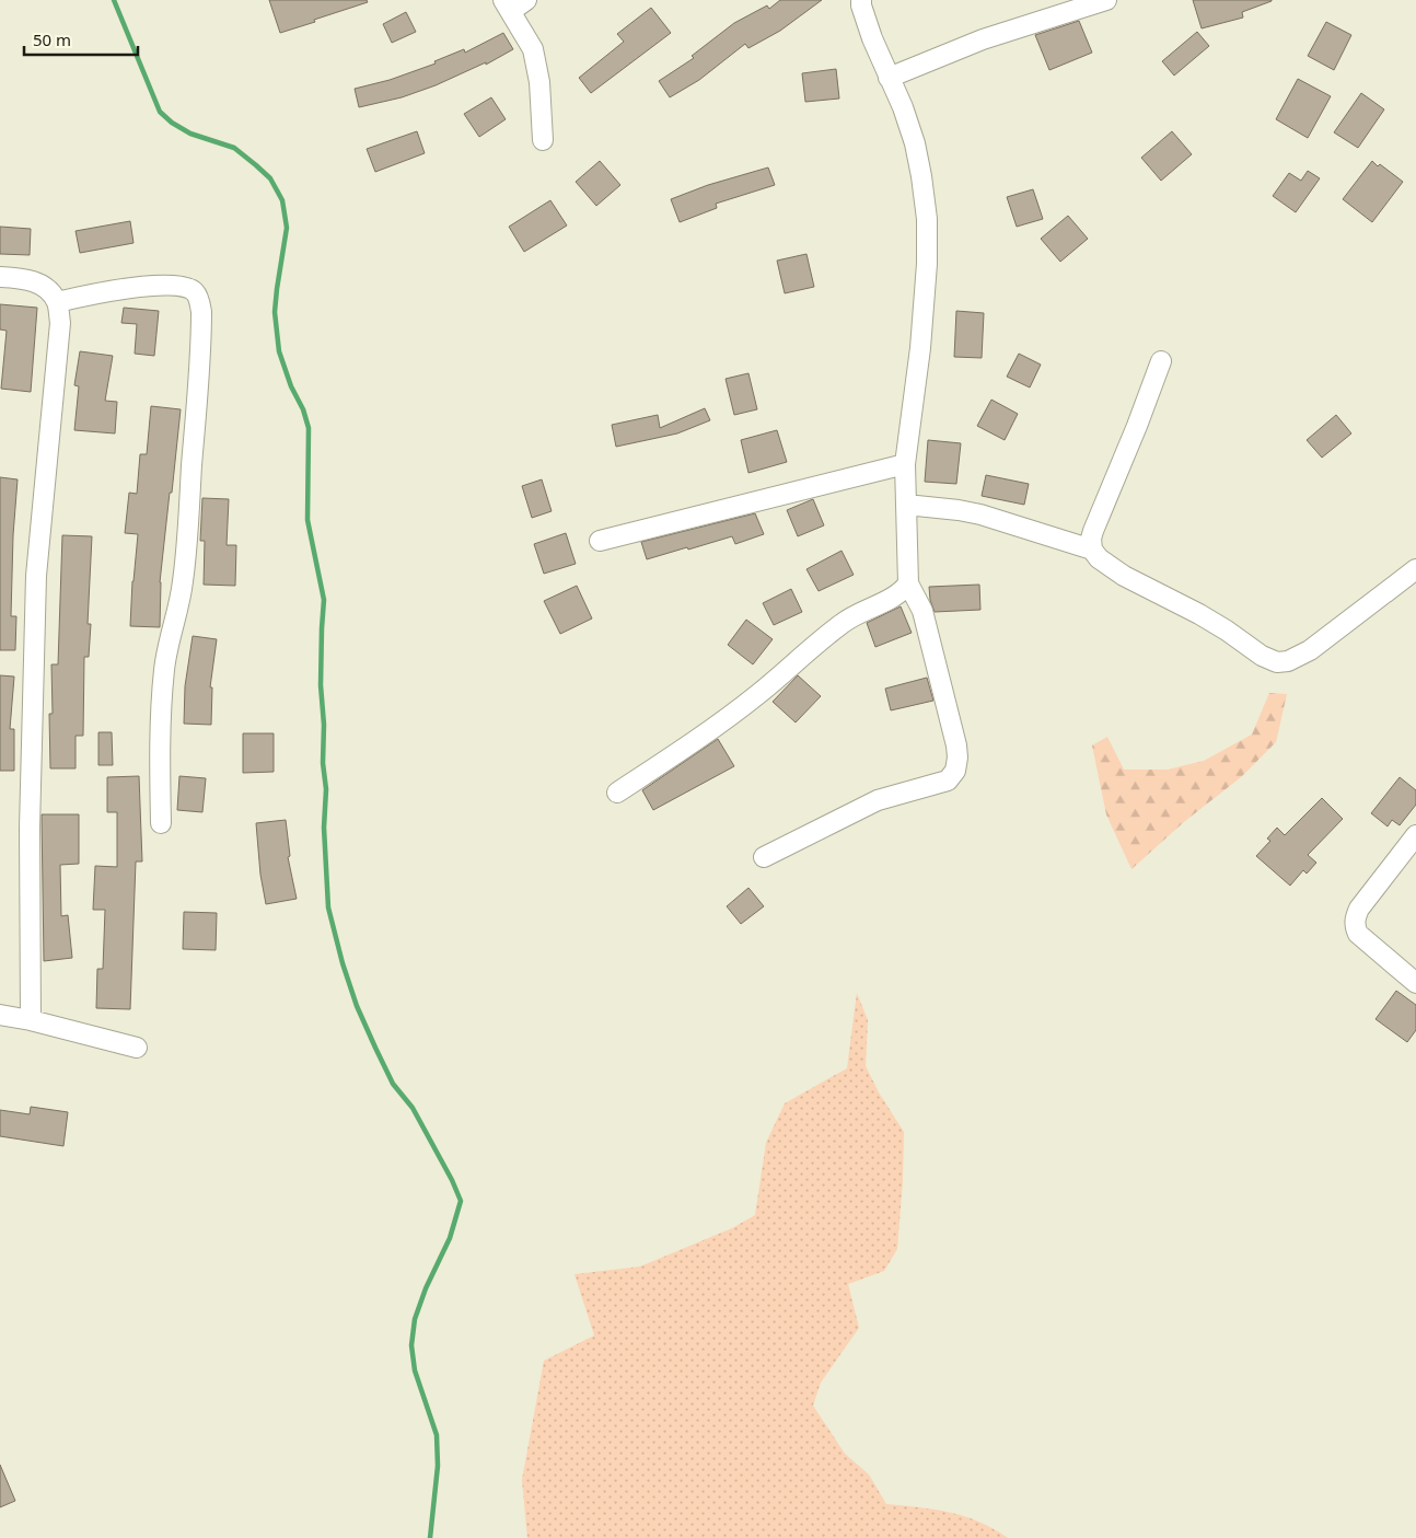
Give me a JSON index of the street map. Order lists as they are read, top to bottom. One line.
{"scale_bar":"50 m"}
